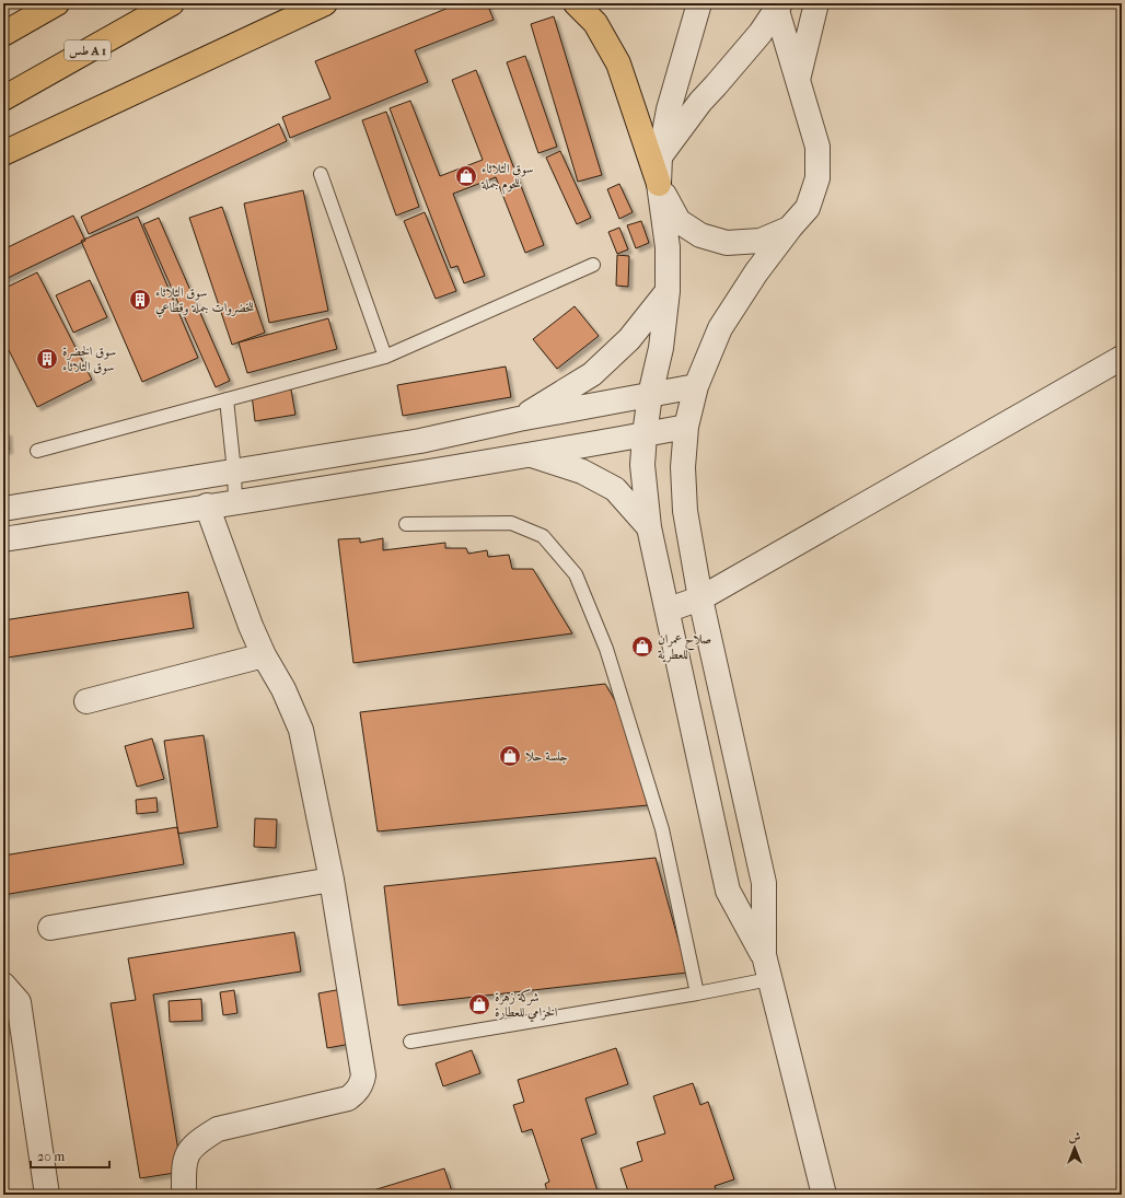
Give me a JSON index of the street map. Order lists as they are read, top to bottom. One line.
{"streets":{"highway":["طس A 1"]},"places":{"shop":["سوق الثلاثاء للحوم جملة","صلاح عمران للعطرية","جلسة حلا","شركة زهرة الخزامي للعطارة"],"building":["سوق الثلاثاء للخضروات جملة وقطاعي","سوق الخضرة سوق الثلاثاء"]},"scale_bar":"20 m","north":"top"}
